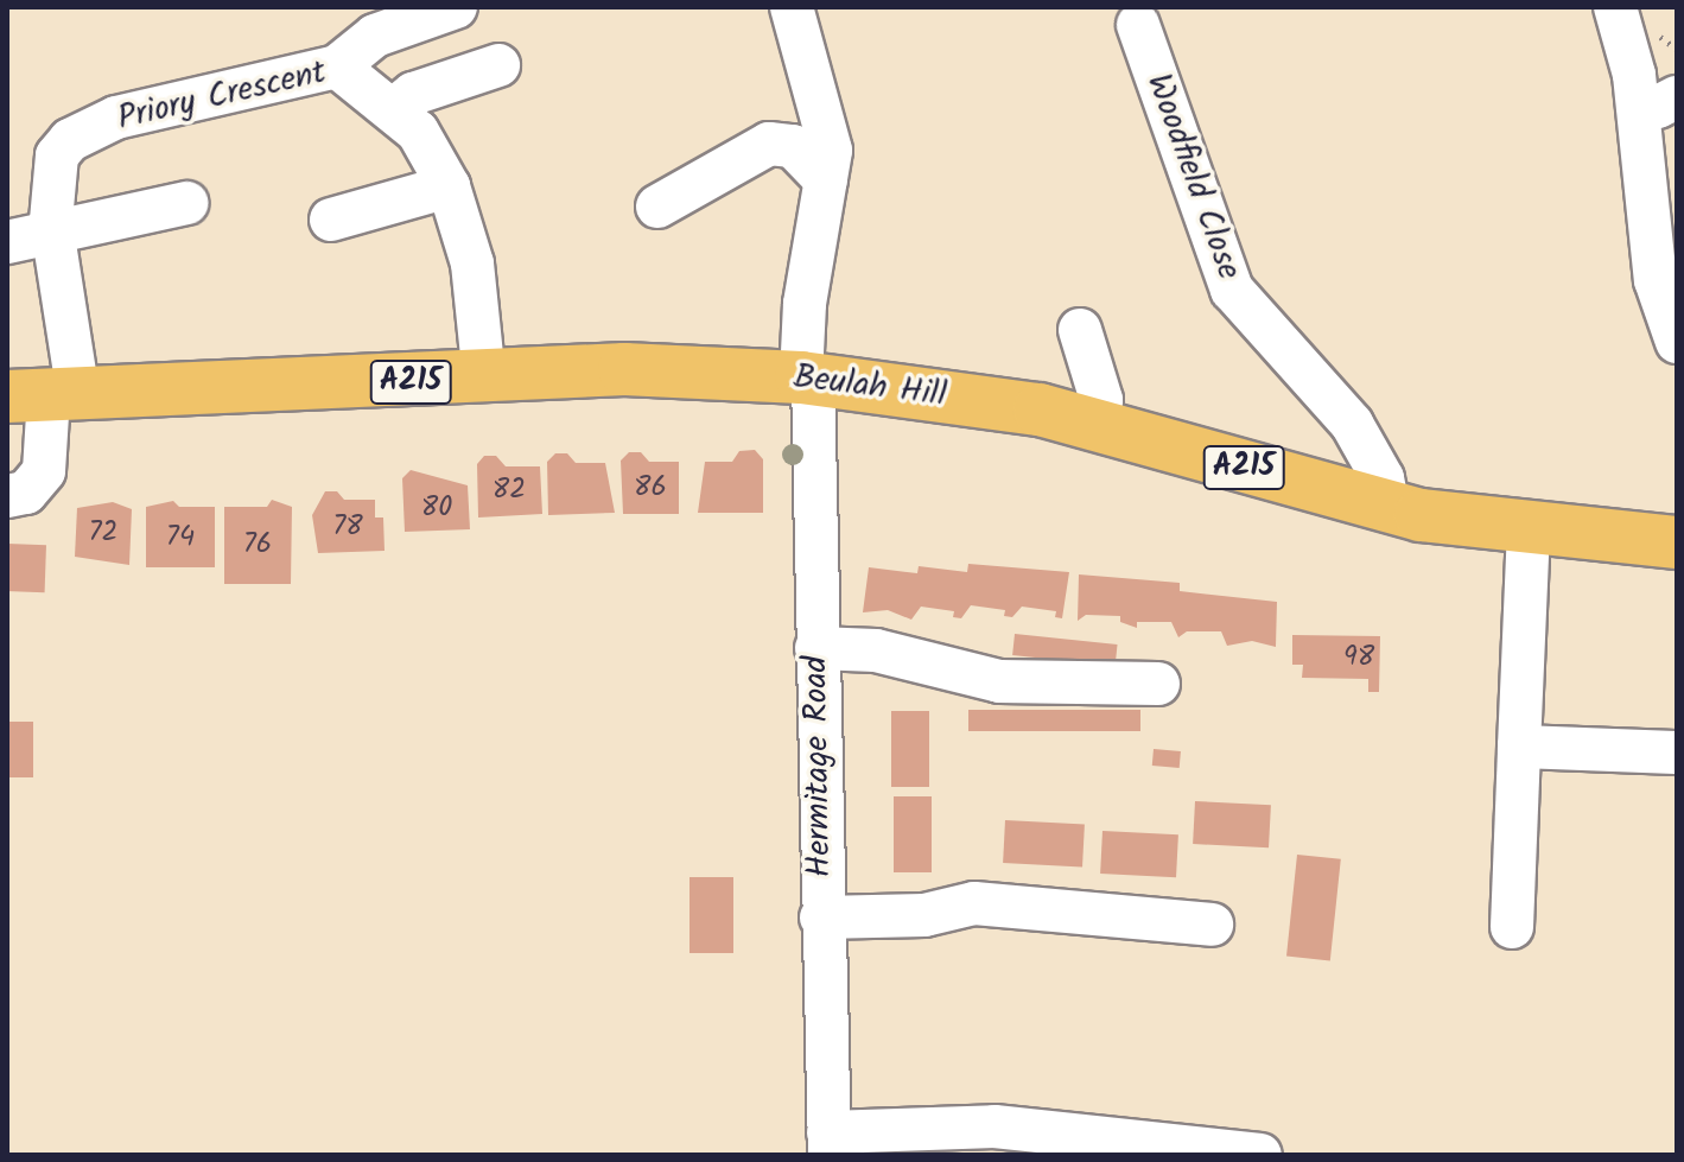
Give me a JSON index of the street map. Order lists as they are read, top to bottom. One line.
{"streets":{"main road":["A215","Beulah Hill"],"street":["Priory Crescent","Woodfield Close","Hermitage Road"]},"crossings":[["Priory Crescent","Beulah Hill"],["Woodfield Close","Beulah Hill"],["Beulah Hill","Hermitage Road"]],"house_numbers":["86","82","80","78","72","74","76","98"]}
